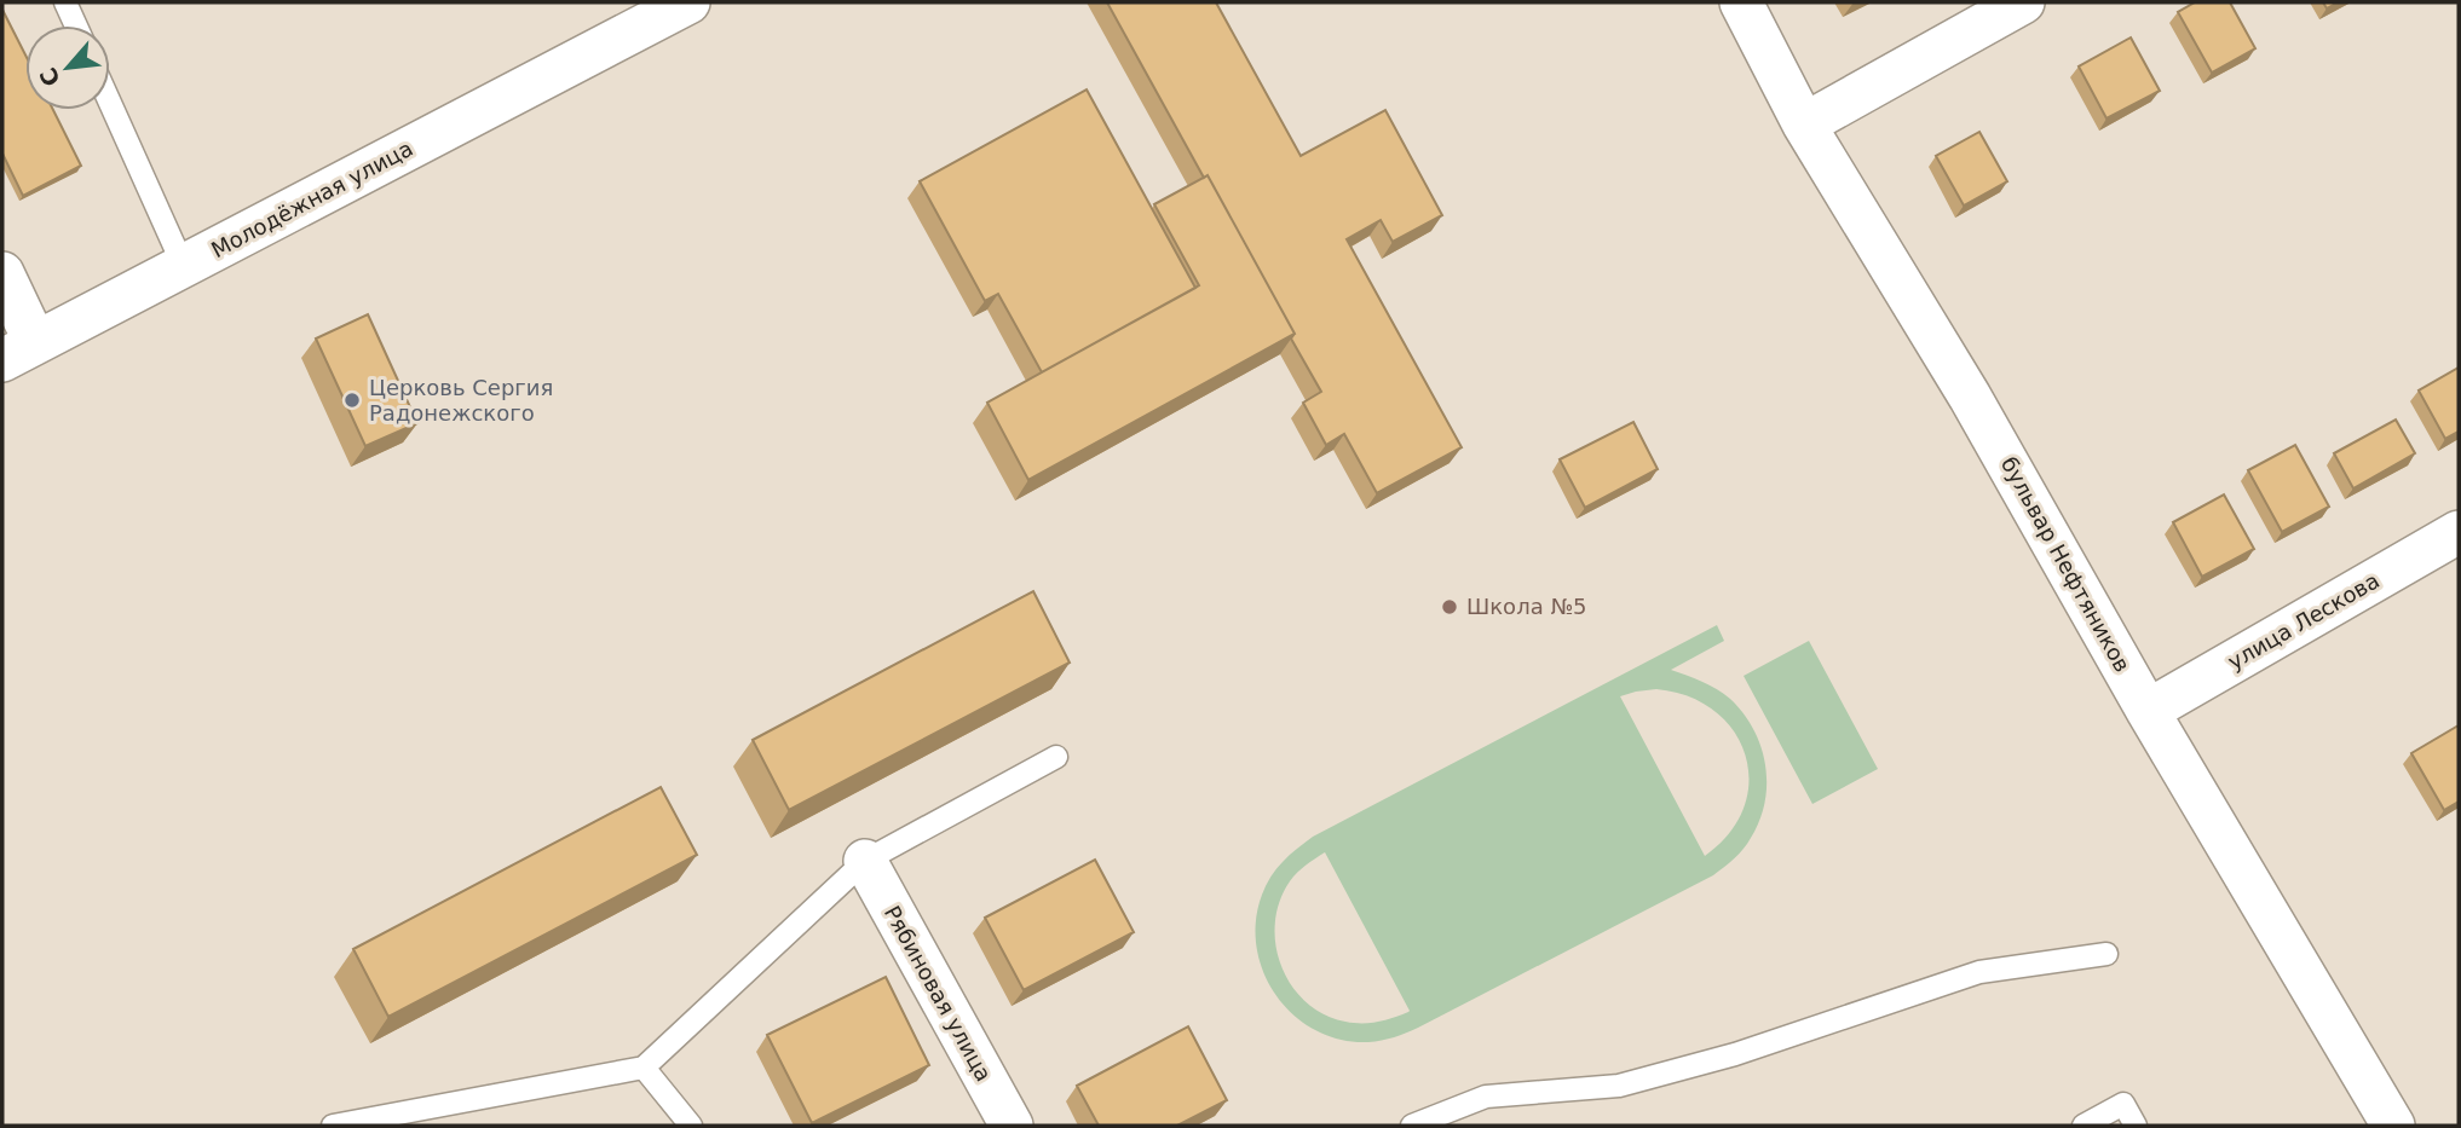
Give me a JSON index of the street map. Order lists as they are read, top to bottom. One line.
{"streets":{"street":["Молодёжная улица","бульвар Нефтяников","улица Лескова","Рябиновая улица"]},"crossings":[["бульвар Нефтяников","улица Лескова"]],"places":["Церковь Сергия Радонежского","Школа №5"],"north":"bottom left"}
